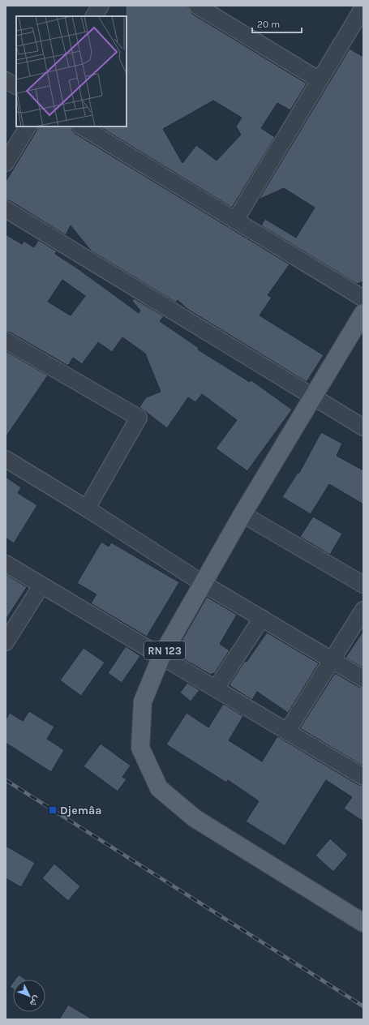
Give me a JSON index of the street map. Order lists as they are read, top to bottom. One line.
{"streets":{"main road":["RN 123"]},"places":{"transit":["Djemâa"]},"scale_bar":"20 m","north":"bottom right"}
